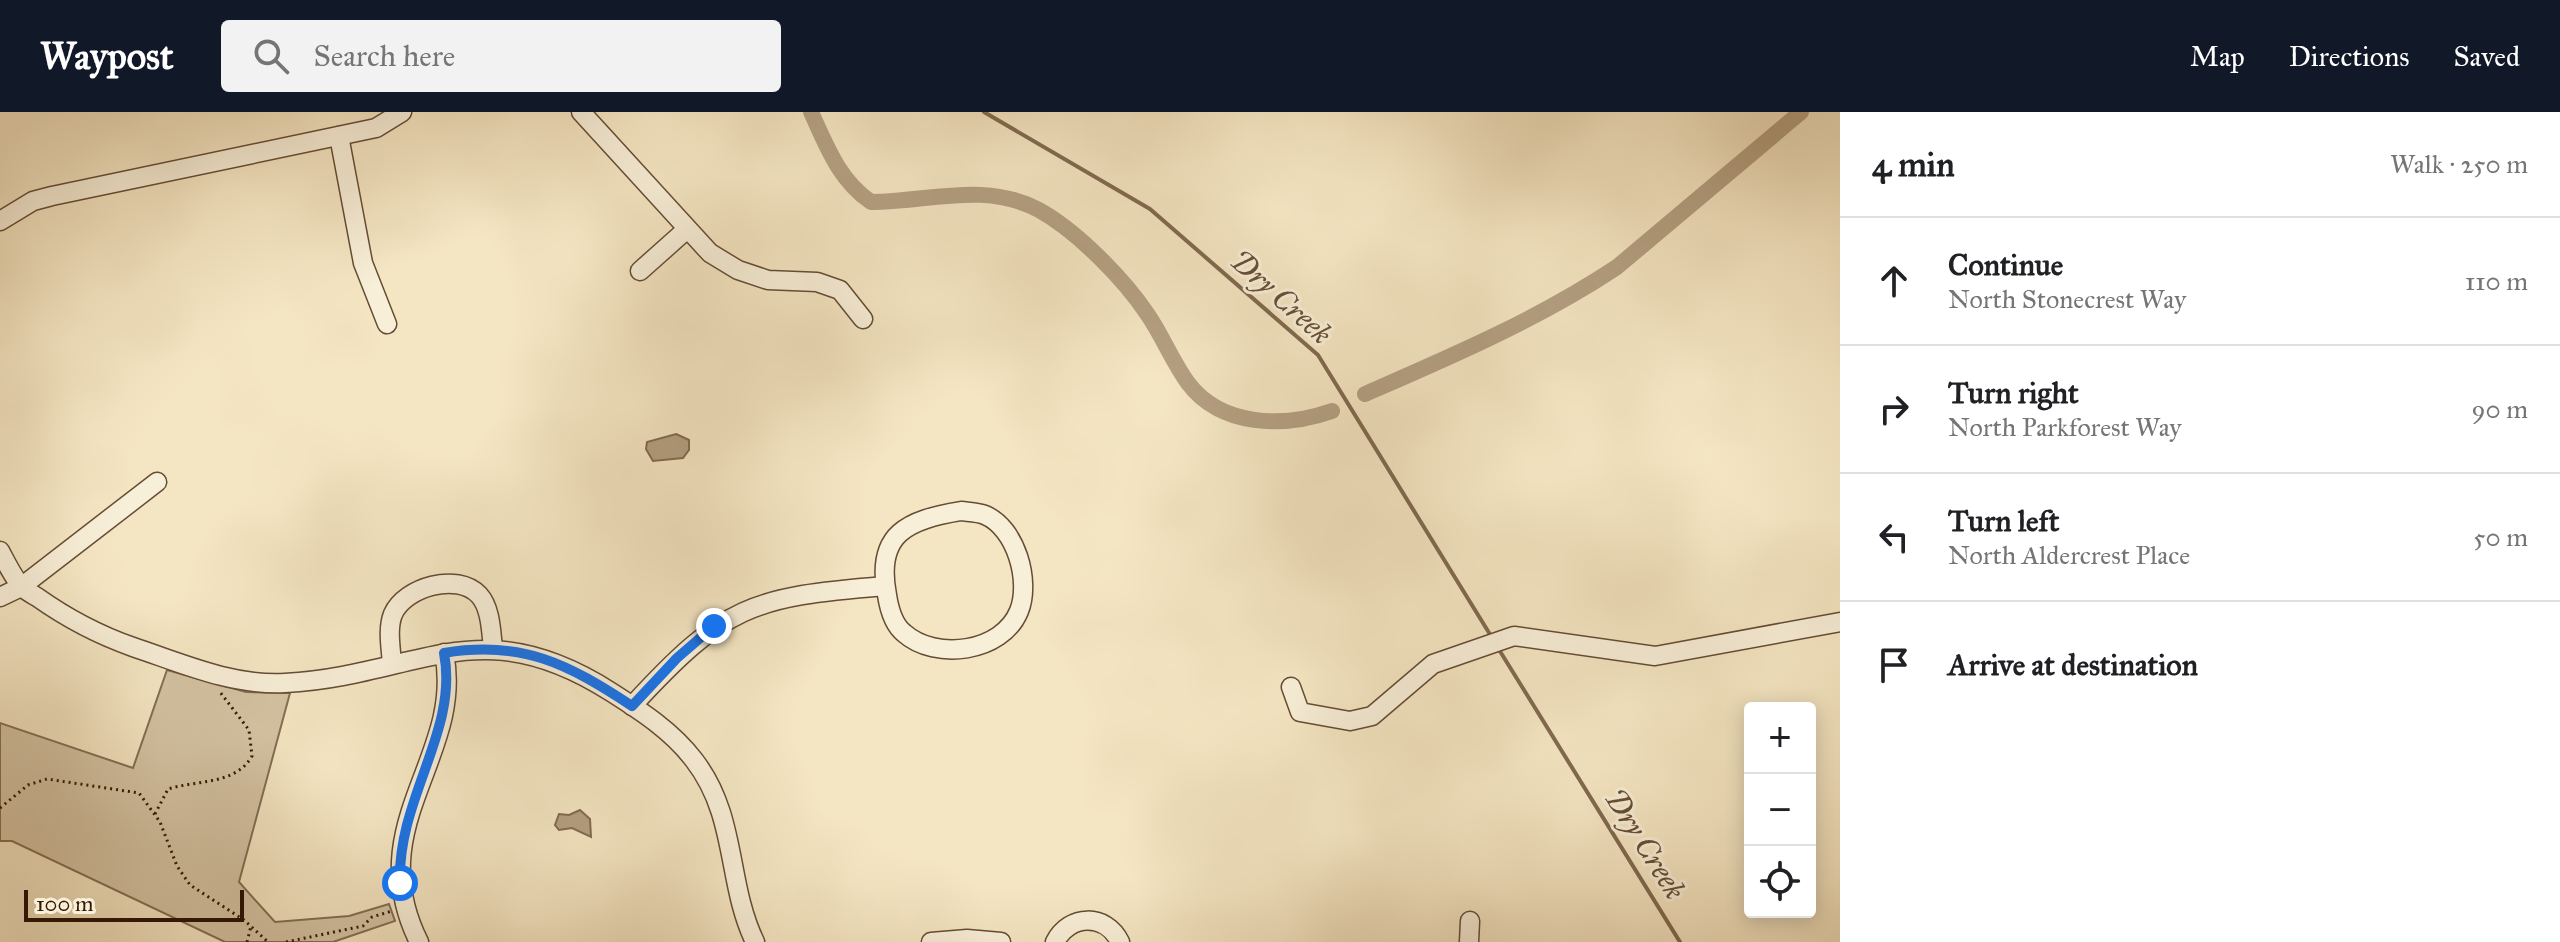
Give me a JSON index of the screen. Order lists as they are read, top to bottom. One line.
{"water":["Dry Creek"],"scale_bar":"100 m","page":{"header":"Waypost","search":"Search here","nav":["Map","Directions","Saved"],"heading":["4 min","Walk · 250 m"],"list":[["Continue","North Stonecrest Way","110 m"],["Turn right","North Parkforest Way","90 m"],["Turn left","North Aldercrest Place","50 m"],"Arrive at destination"],"map_buttons":["+","−"],"scale":"100 m"}}
